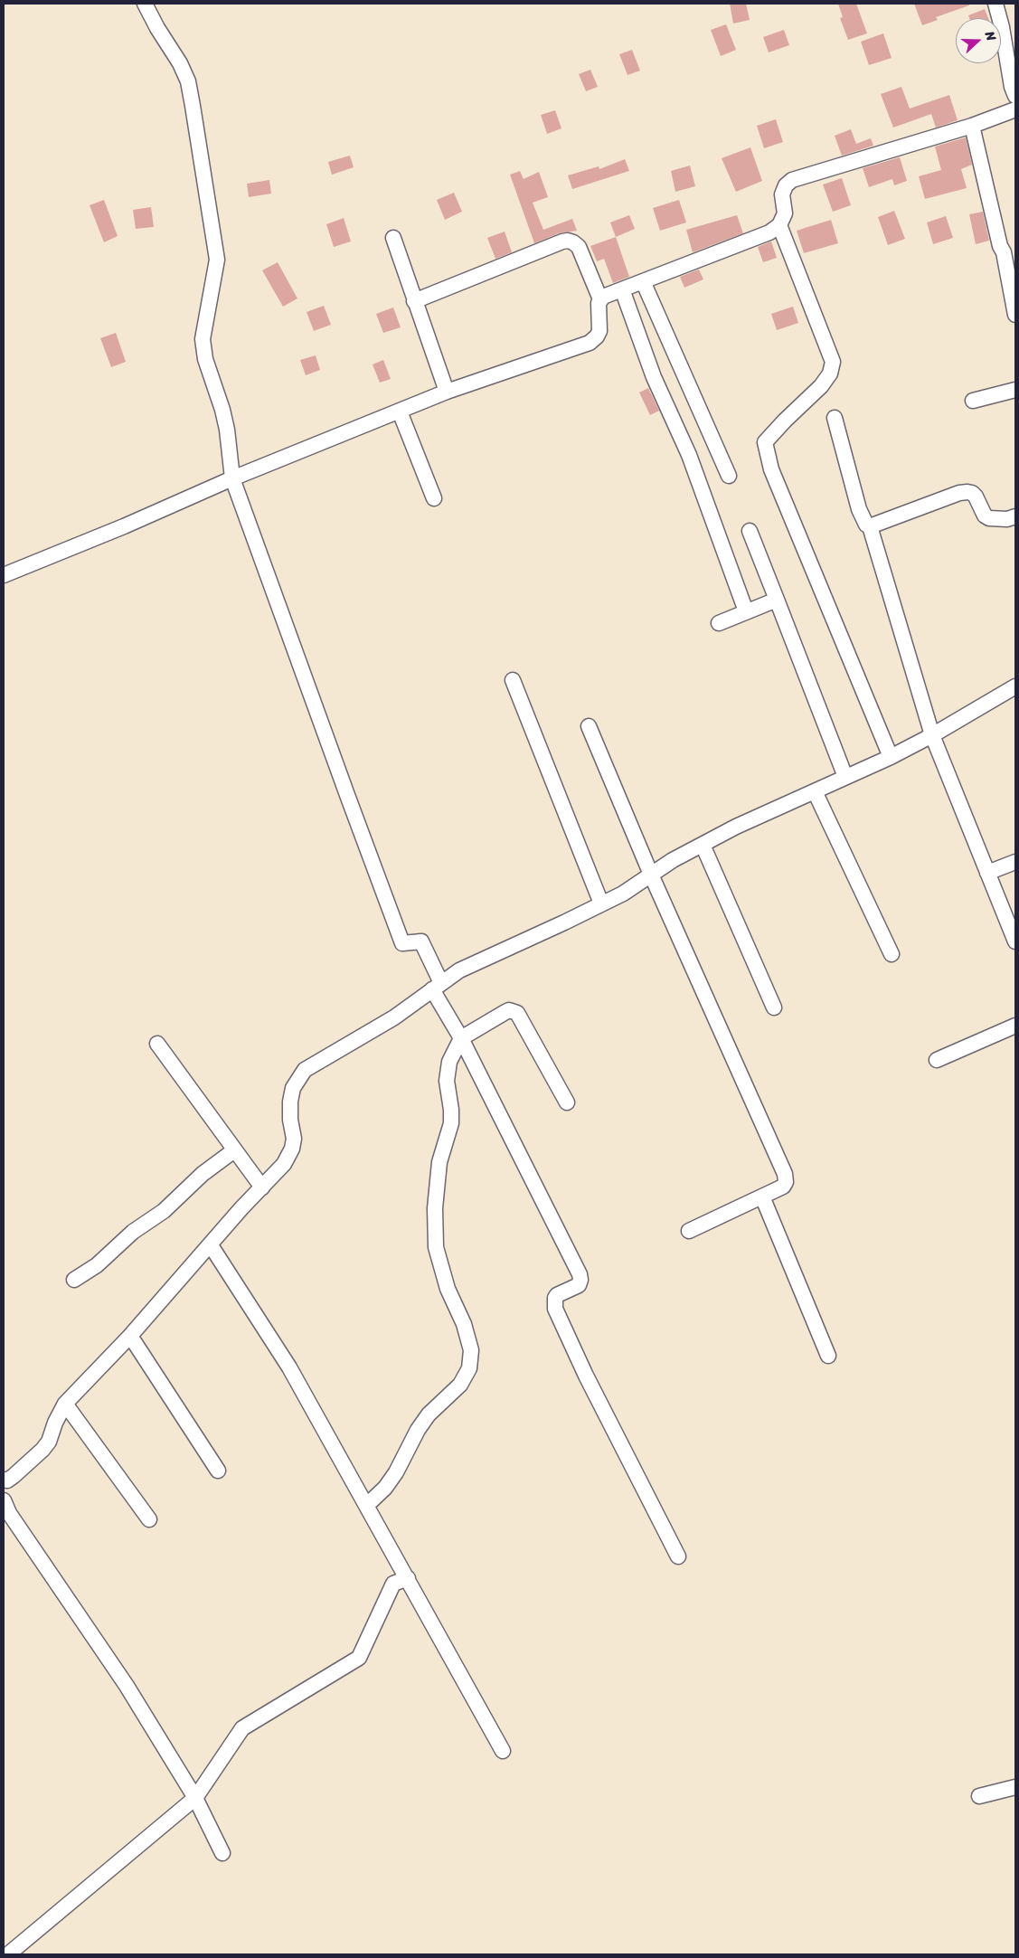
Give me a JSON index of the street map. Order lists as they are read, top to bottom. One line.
{"north":"right"}
